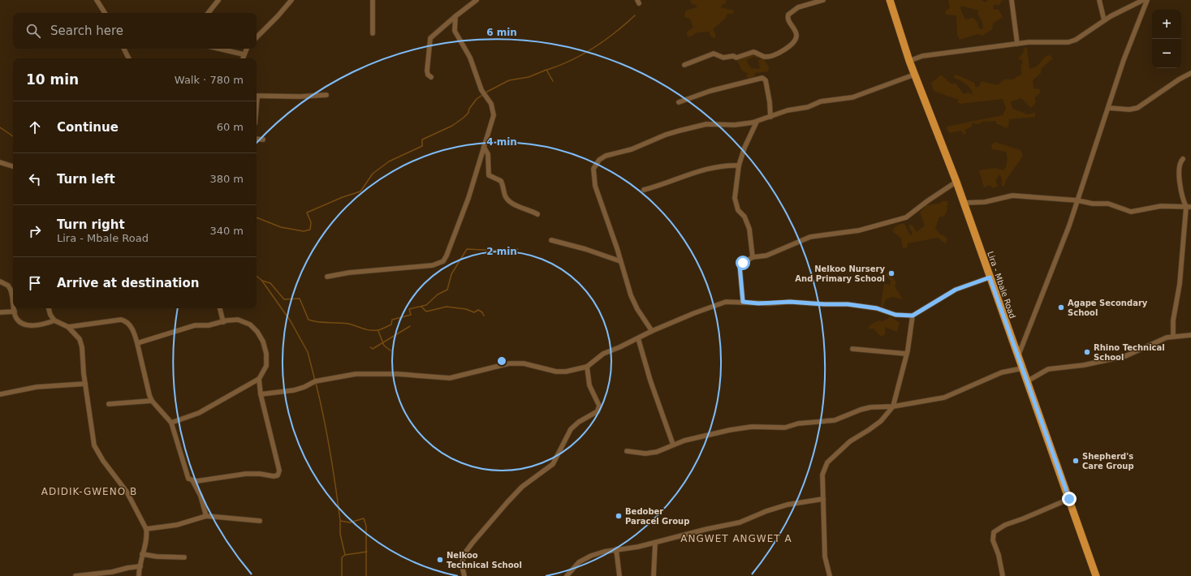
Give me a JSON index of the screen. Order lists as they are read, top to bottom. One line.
{"streets":{"main road":["Lira - Mbale Road"]},"districts":["ADIDIK-GWENO B","ANGWET ANGWET A"],"places":["Nelkoo Nursery And Primary School","Agape Secondary School","Rhino Technical School","Shepherd's Care Group","Bedober Paracel Group","Nelkoo Technical School"],"page":{"map_buttons":["+","−"],"search":"Search here","heading":["10 min","Walk · 780 m"],"list":[["Continue","60 m"],["Turn left","380 m"],["Turn right","Lira - Mbale Road","340 m"],"Arrive at destination"]},"rings":["6 min","4 min","2 min"]}
